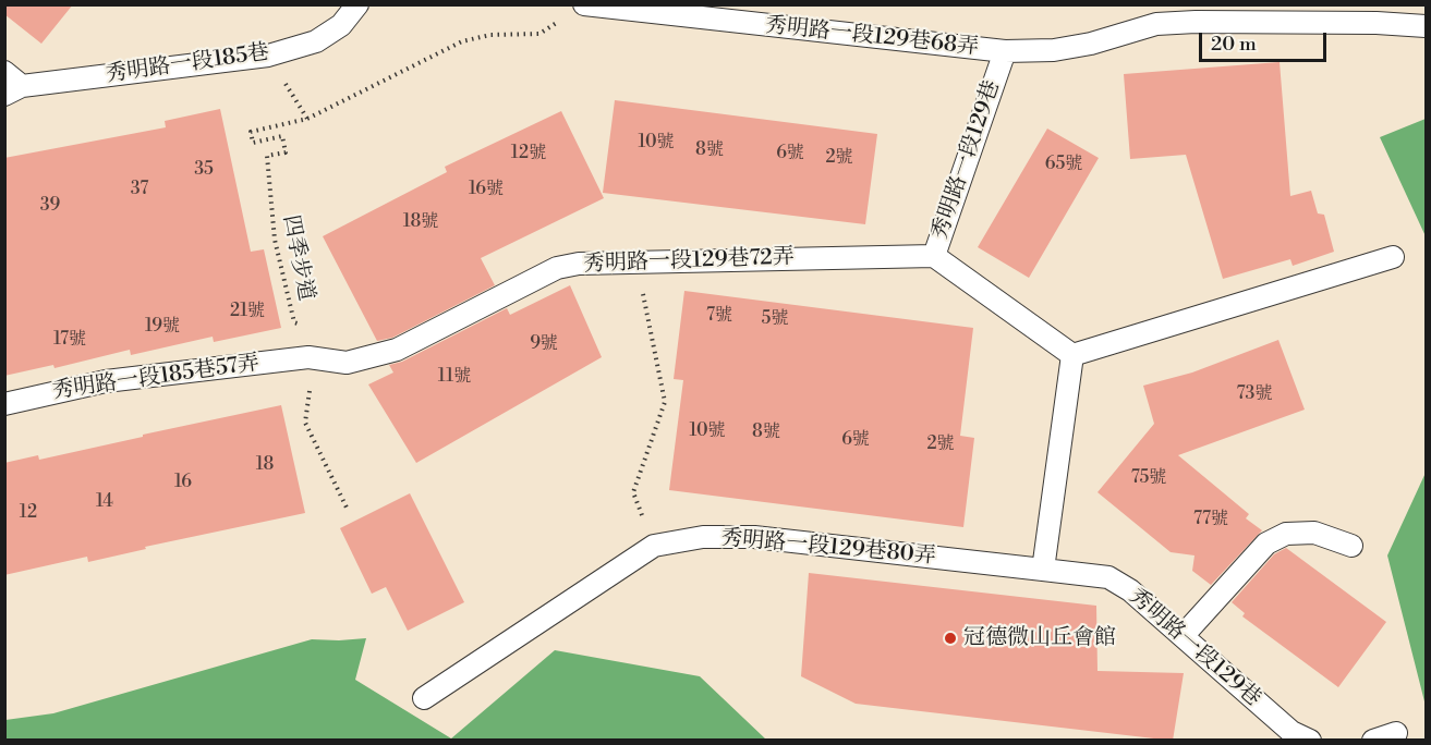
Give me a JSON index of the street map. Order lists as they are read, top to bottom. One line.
{"streets":{"lane":["秀明路一段129巷68弄","秀明路一段185巷","秀明路一段129巷","秀明路一段129巷72弄","秀明路一段185巷57弄","秀明路一段129巷80弄"],"path":["四季步道"]},"crossings":[["秀明路一段129巷68弄","秀明路一段129巷"],["秀明路一段129巷","秀明路一段129巷72弄"],["秀明路一段129巷","秀明路一段129巷80弄"],["四季步道","秀明路一段129巷72弄"],["四季步道","秀明路一段185巷57弄"],["秀明路一段129巷72弄","秀明路一段185巷57弄"]],"places":["冠德微山丘會館"],"house_numbers":["10號","8號","12號","6號","2號","65號","35","37","16號","39","18號","21號","7號","5號","19號","17號","9號","11號","73號","10號","8號","6號","2號","18","75號","16","14","12","77號"],"scale_bar":"20 m"}
